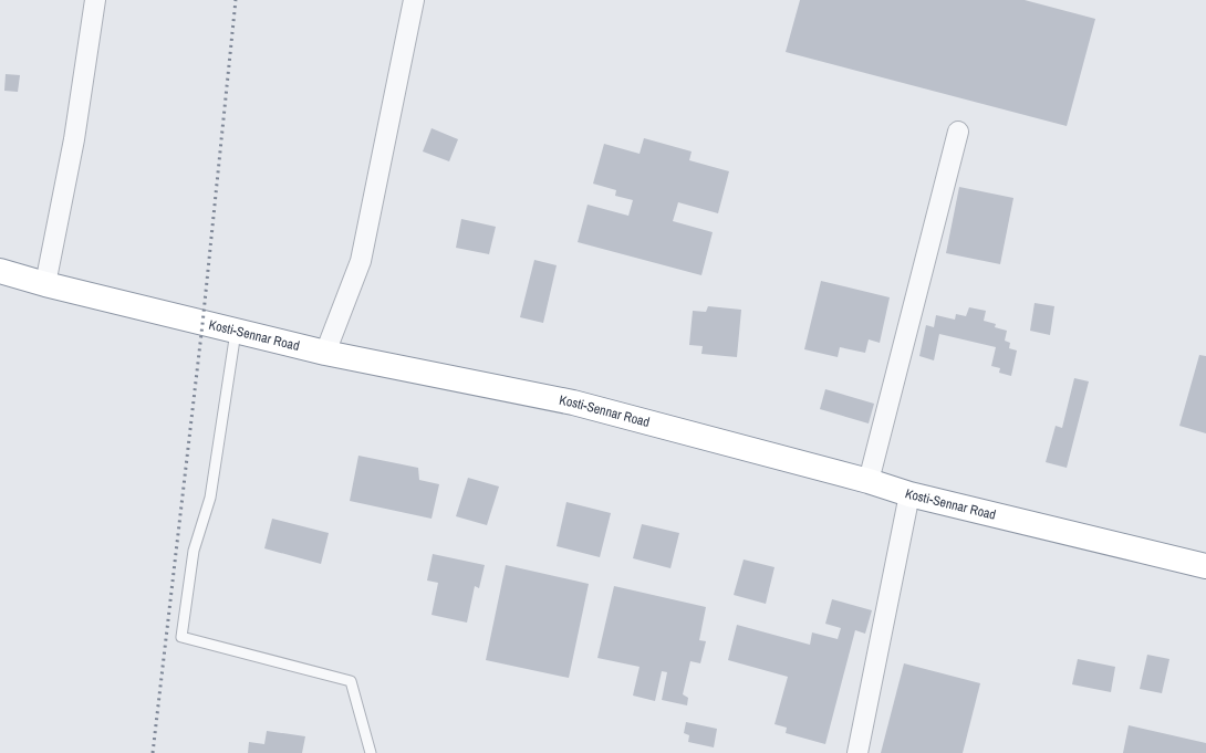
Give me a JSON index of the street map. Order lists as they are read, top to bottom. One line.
{"streets":{"highway":["Kosti-Sennar Road"]}}
